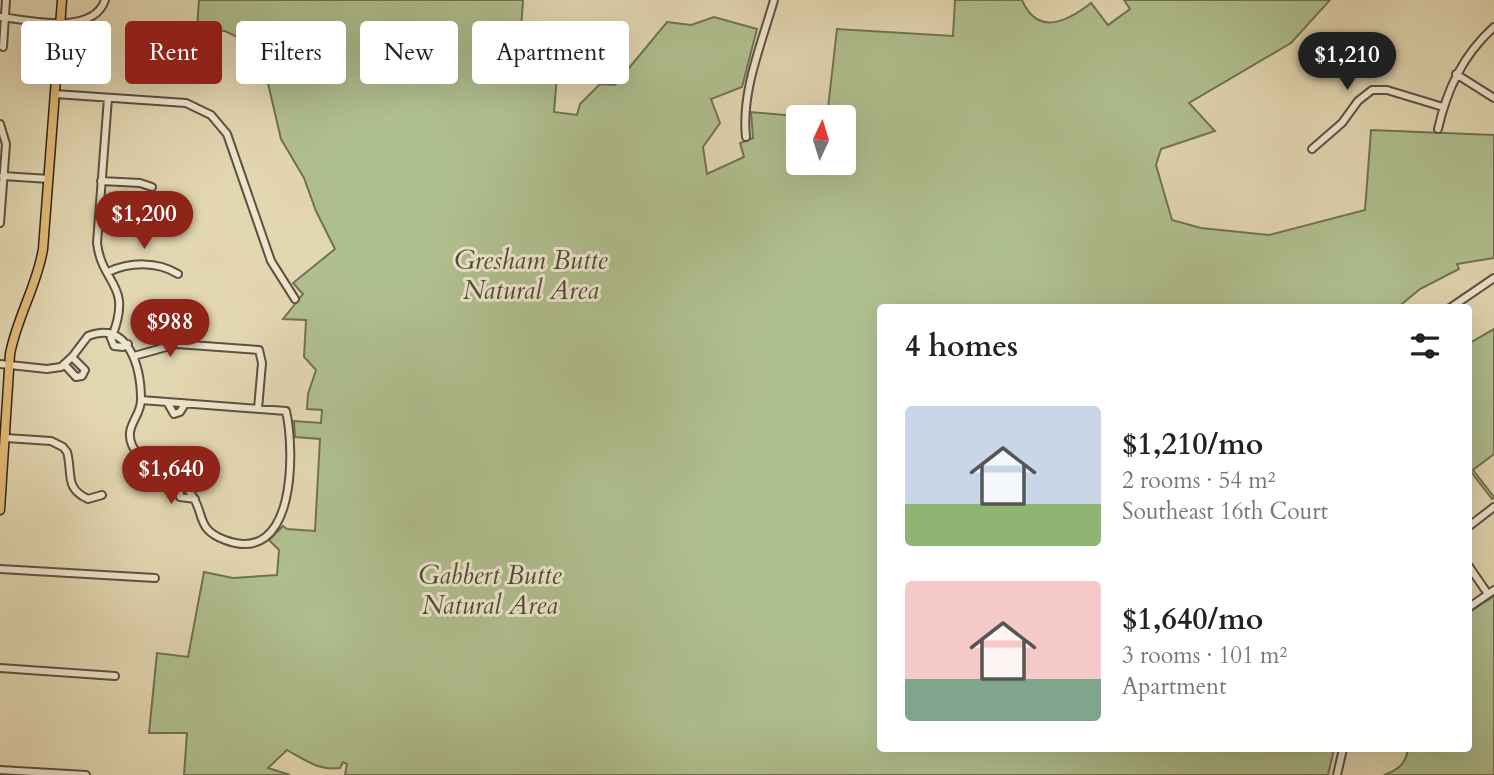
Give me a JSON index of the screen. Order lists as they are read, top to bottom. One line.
{"parks":["Gresham Butte Natural Area","Gabbert Butte Natural Area"],"north":"top","page":{"chip":["Buy","Rent","Filters","New","Apartment"],"price":["$1,210","$1,200","$988","$1,640"],"heading":"4 homes","list":[{"name":"$1,210/mo","note":"2 rooms · 54 m² · Southeast 16th Court"},{"name":"$1,640/mo","note":"3 rooms · 101 m² · Apartment"}]}}
